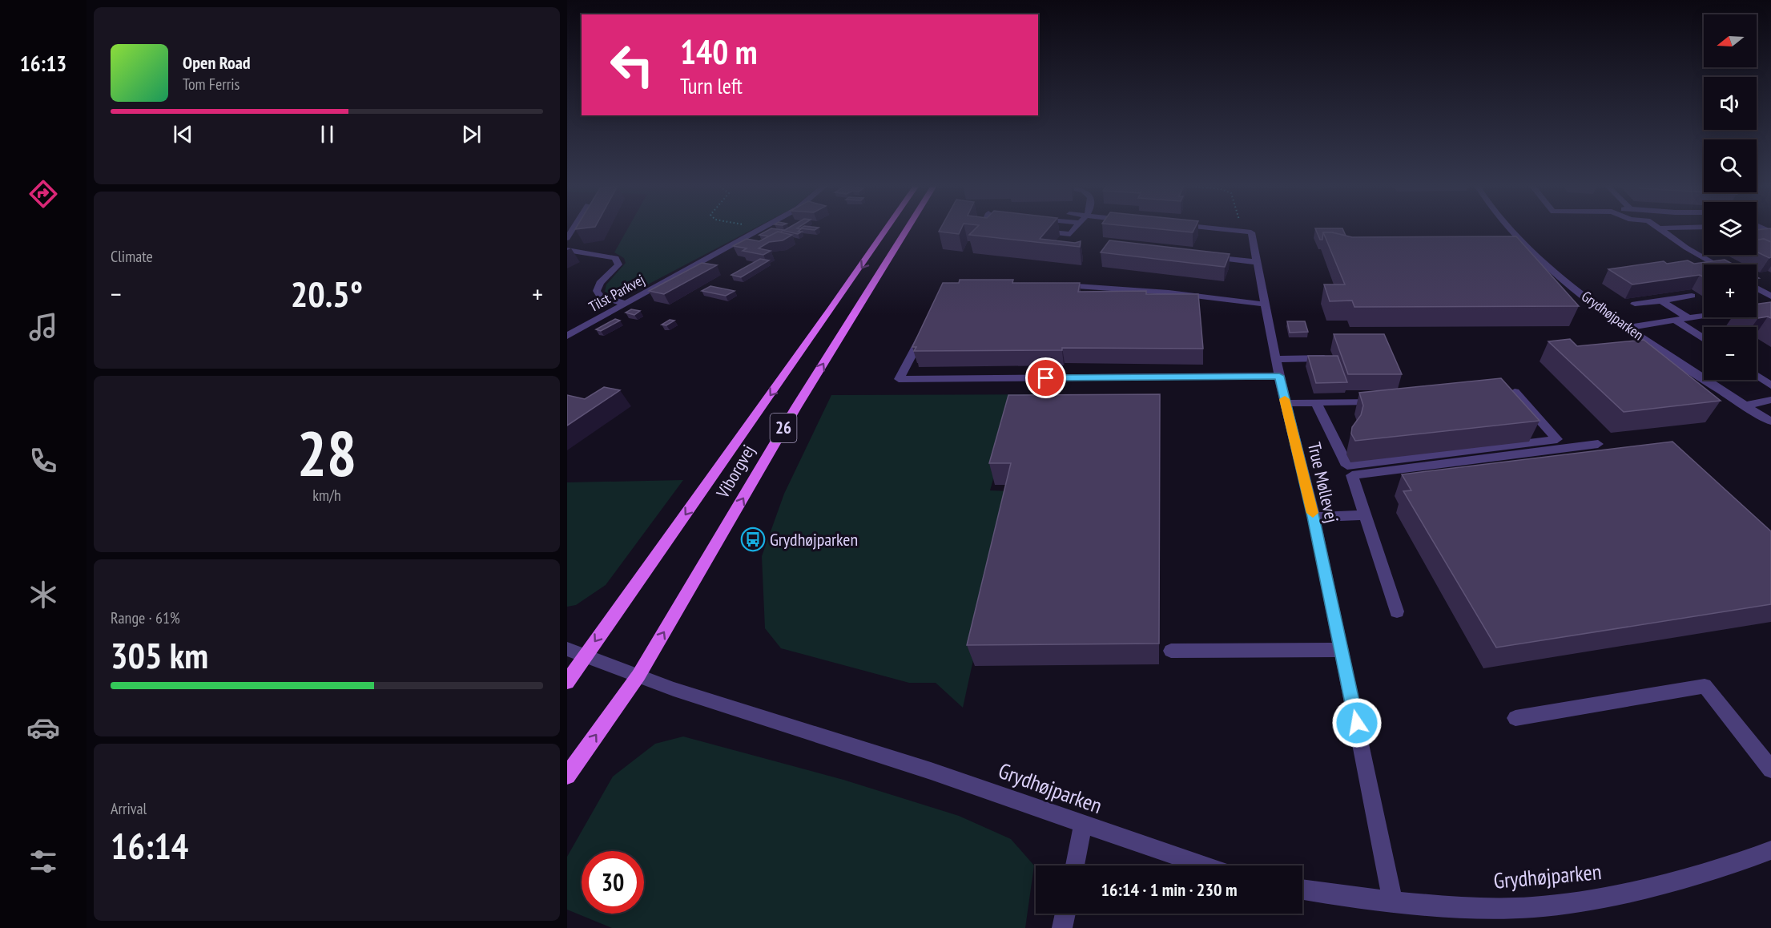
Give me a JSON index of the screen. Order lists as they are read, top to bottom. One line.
{"streets":{"main road":["26","Viborgvej"],"street":["Tilst Parkvej","Grydhøjparken","True Møllevej"]},"crossings":[["Grydhøjparken","Viborgvej"],["Grydhøjparken","True Møllevej"]],"places":{"bus stop":["Grydhøjparken"]},"north":"left","page":{"tabs":"16:13","map_buttons":["+","−"],"turn":["140 m","Turn left"],"song":["Open Road","Tom Ferris"],"tile":["Climate",["28","km/h"],["Range · 61%","305 km"],["Arrival","16:14"]],"heat":["−","20.5°","+"],"limit":"30","trip":"16:14 · 1 min · 230 m"}}
